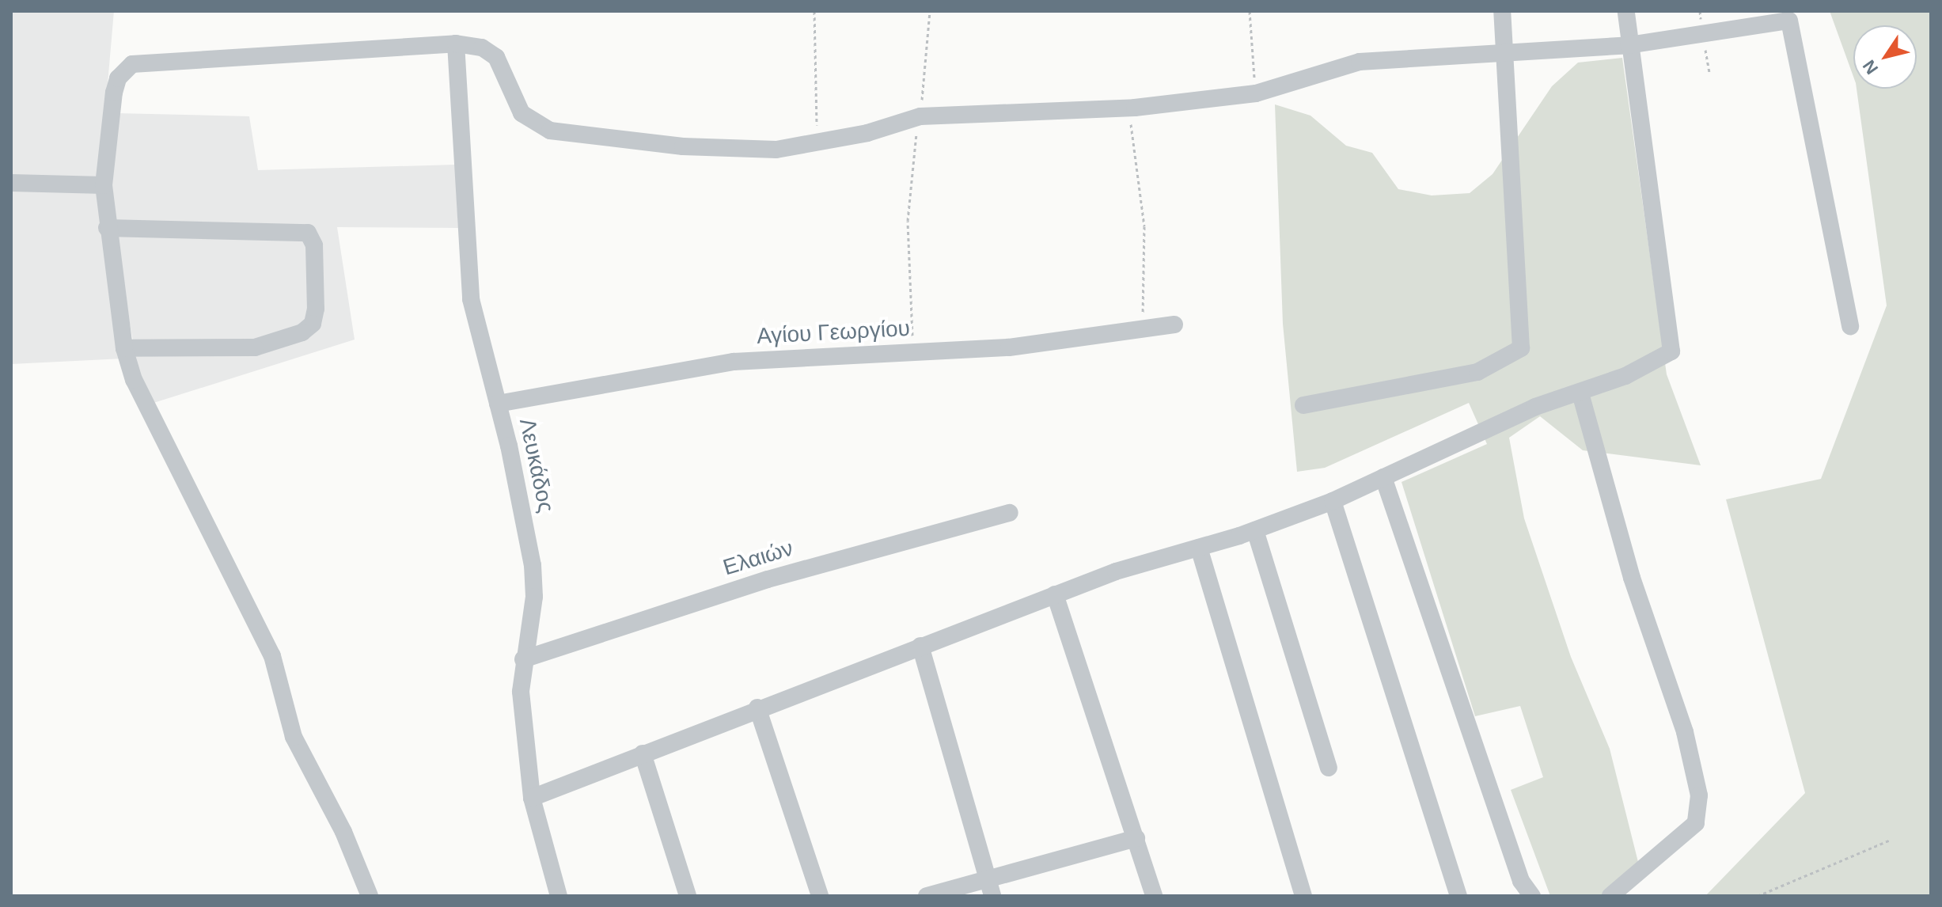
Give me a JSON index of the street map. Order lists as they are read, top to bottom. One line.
{"streets":{"street":["Αγίου Γεωργίου","Λευκάδος","Ελαιών"]},"crossings":[["Αγίου Γεωργίου","Λευκάδος"],["Λευκάδος","Ελαιών"]],"north":"bottom left"}
